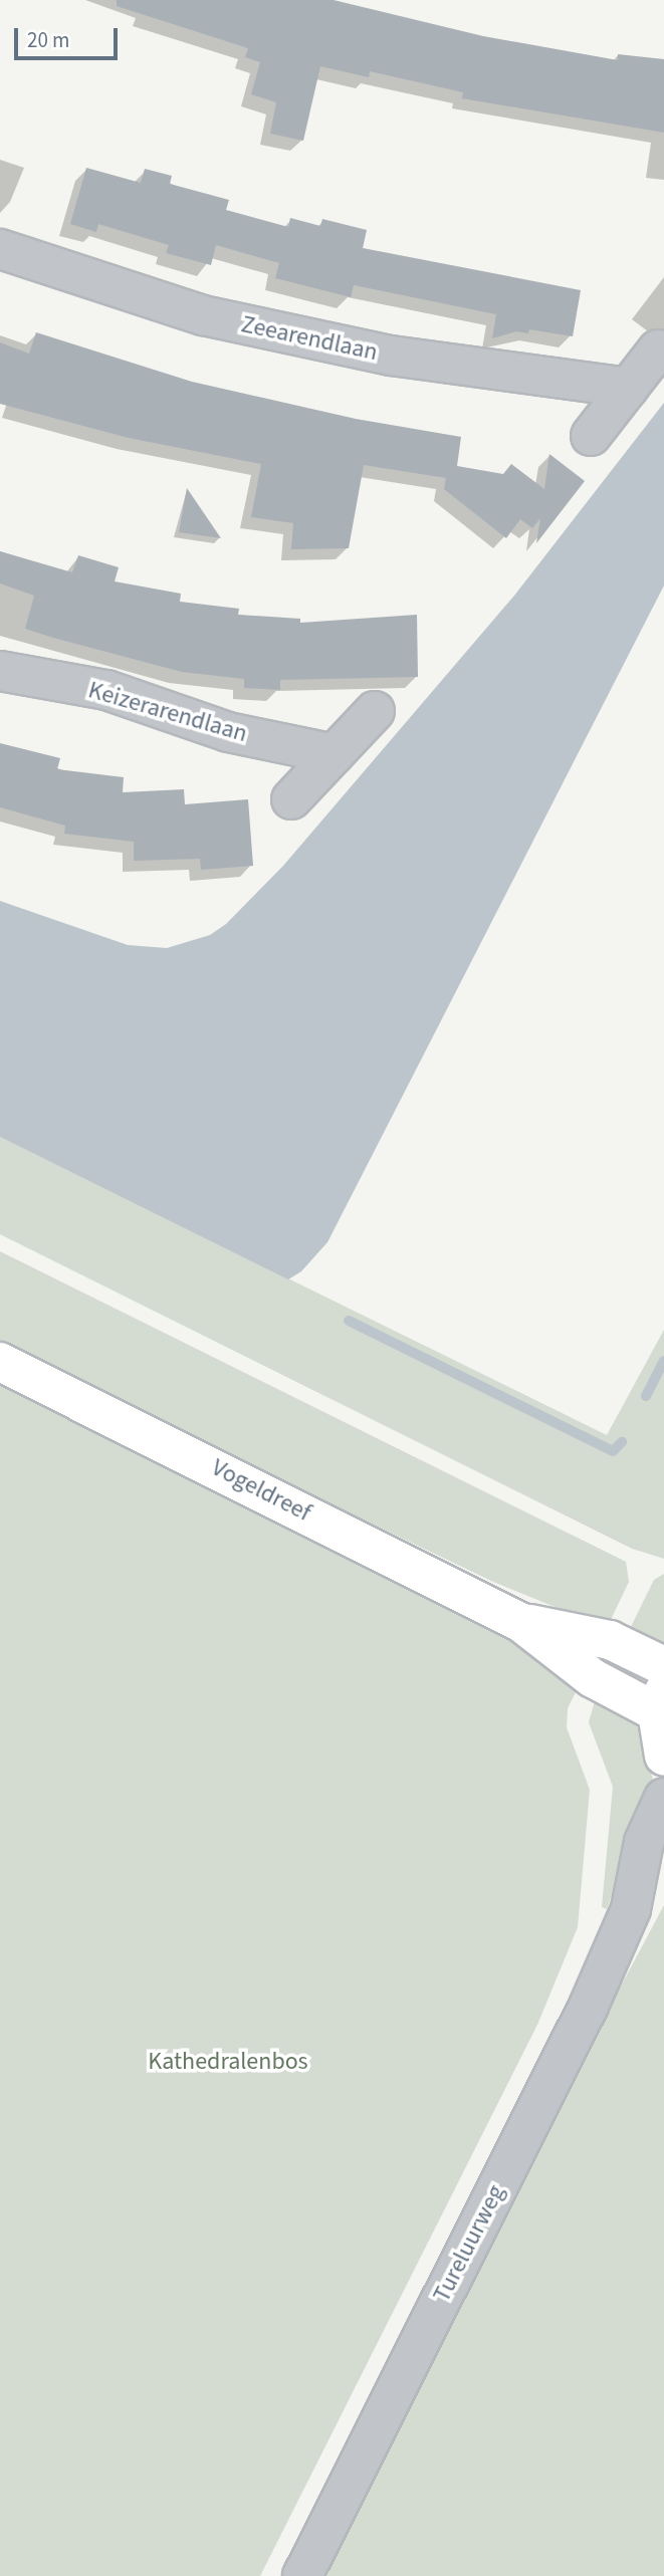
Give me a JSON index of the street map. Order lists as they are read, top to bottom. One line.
{"streets":{"main road":["Vogeldreef"],"street":["Zeearendlaan","Keizerarendlaan","Tureluurweg"]},"parks":["Kathedralenbos"],"scale_bar":"20 m"}
